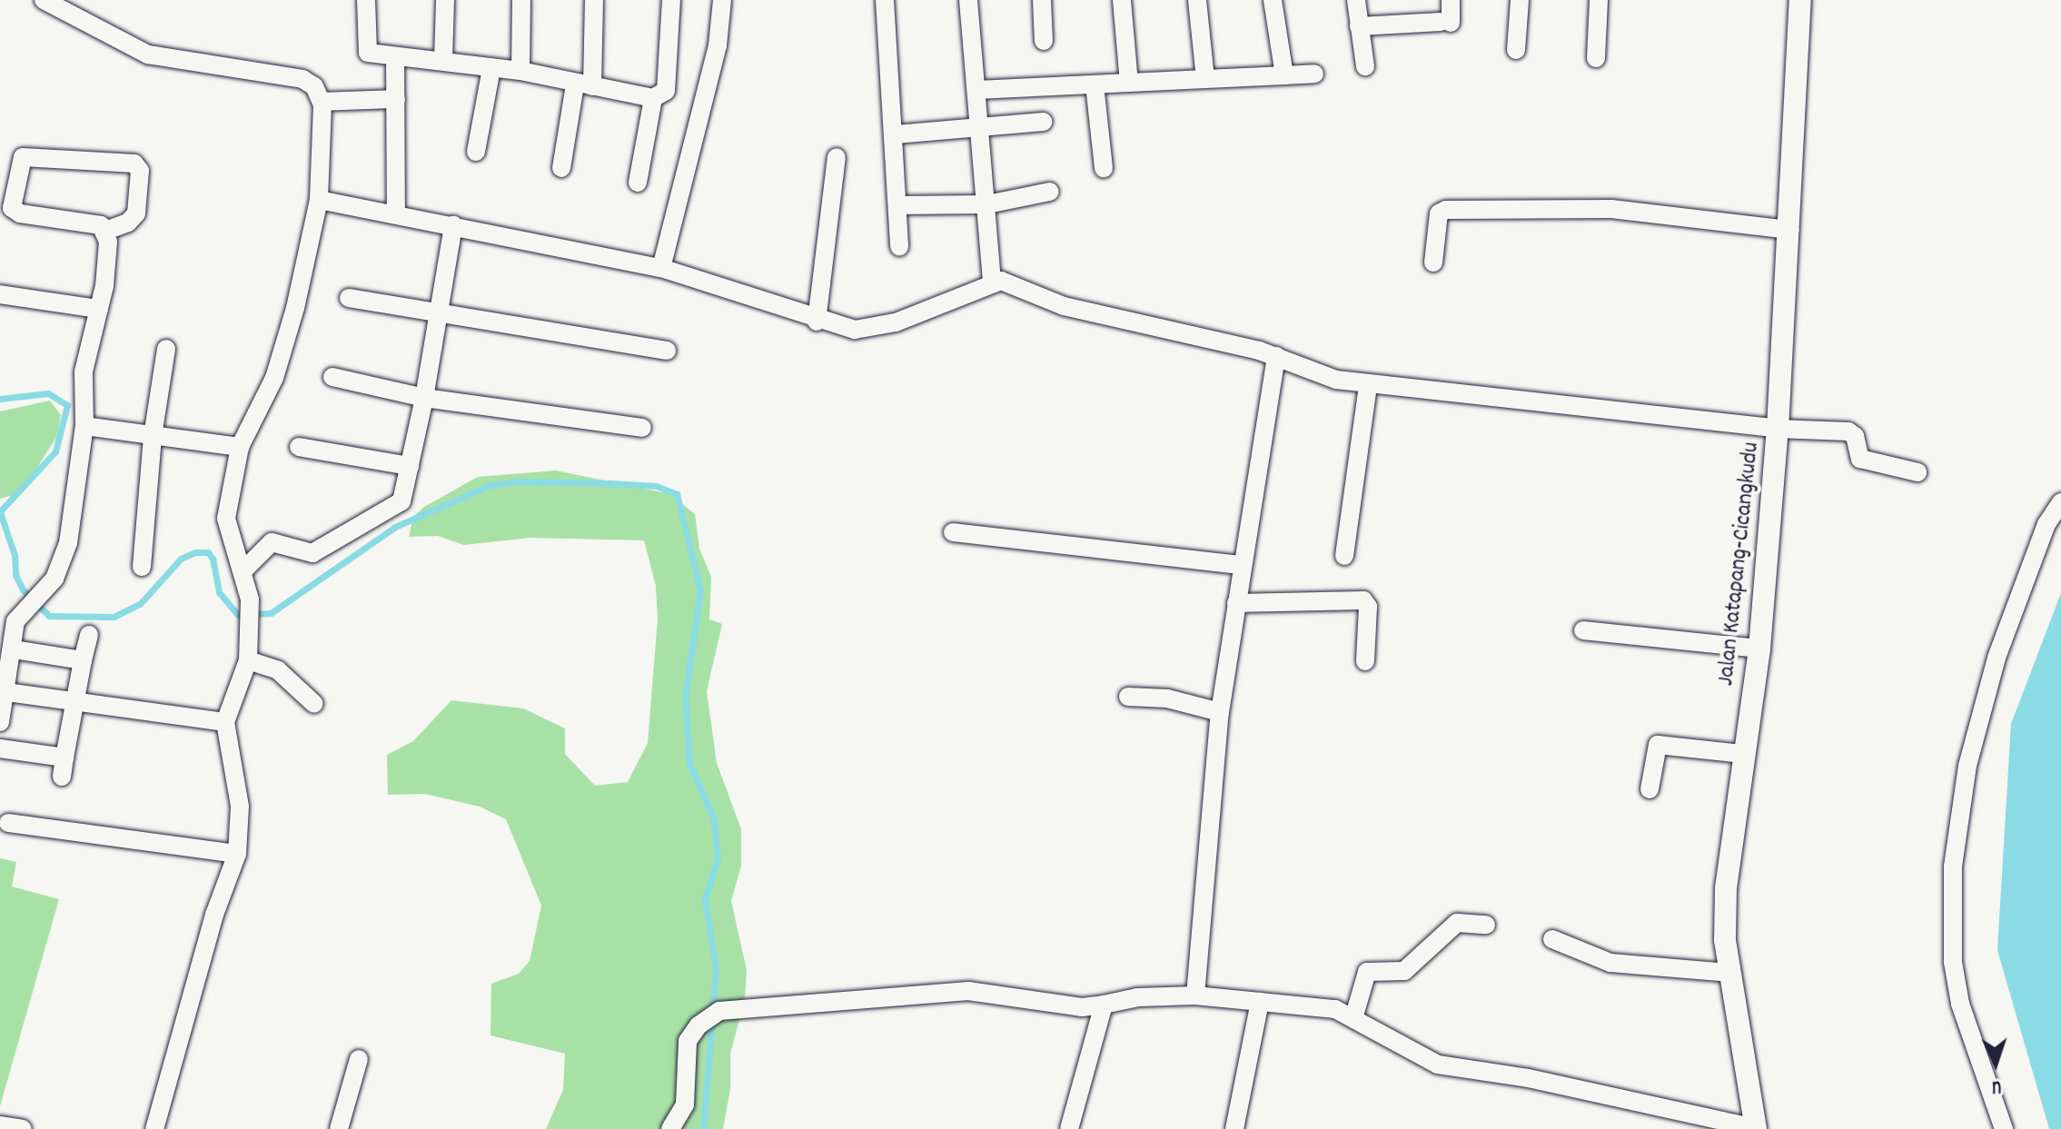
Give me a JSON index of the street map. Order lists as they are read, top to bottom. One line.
{"streets":{"street":["Jalan Katapang-Cicangkudu"]},"north":"bottom"}
